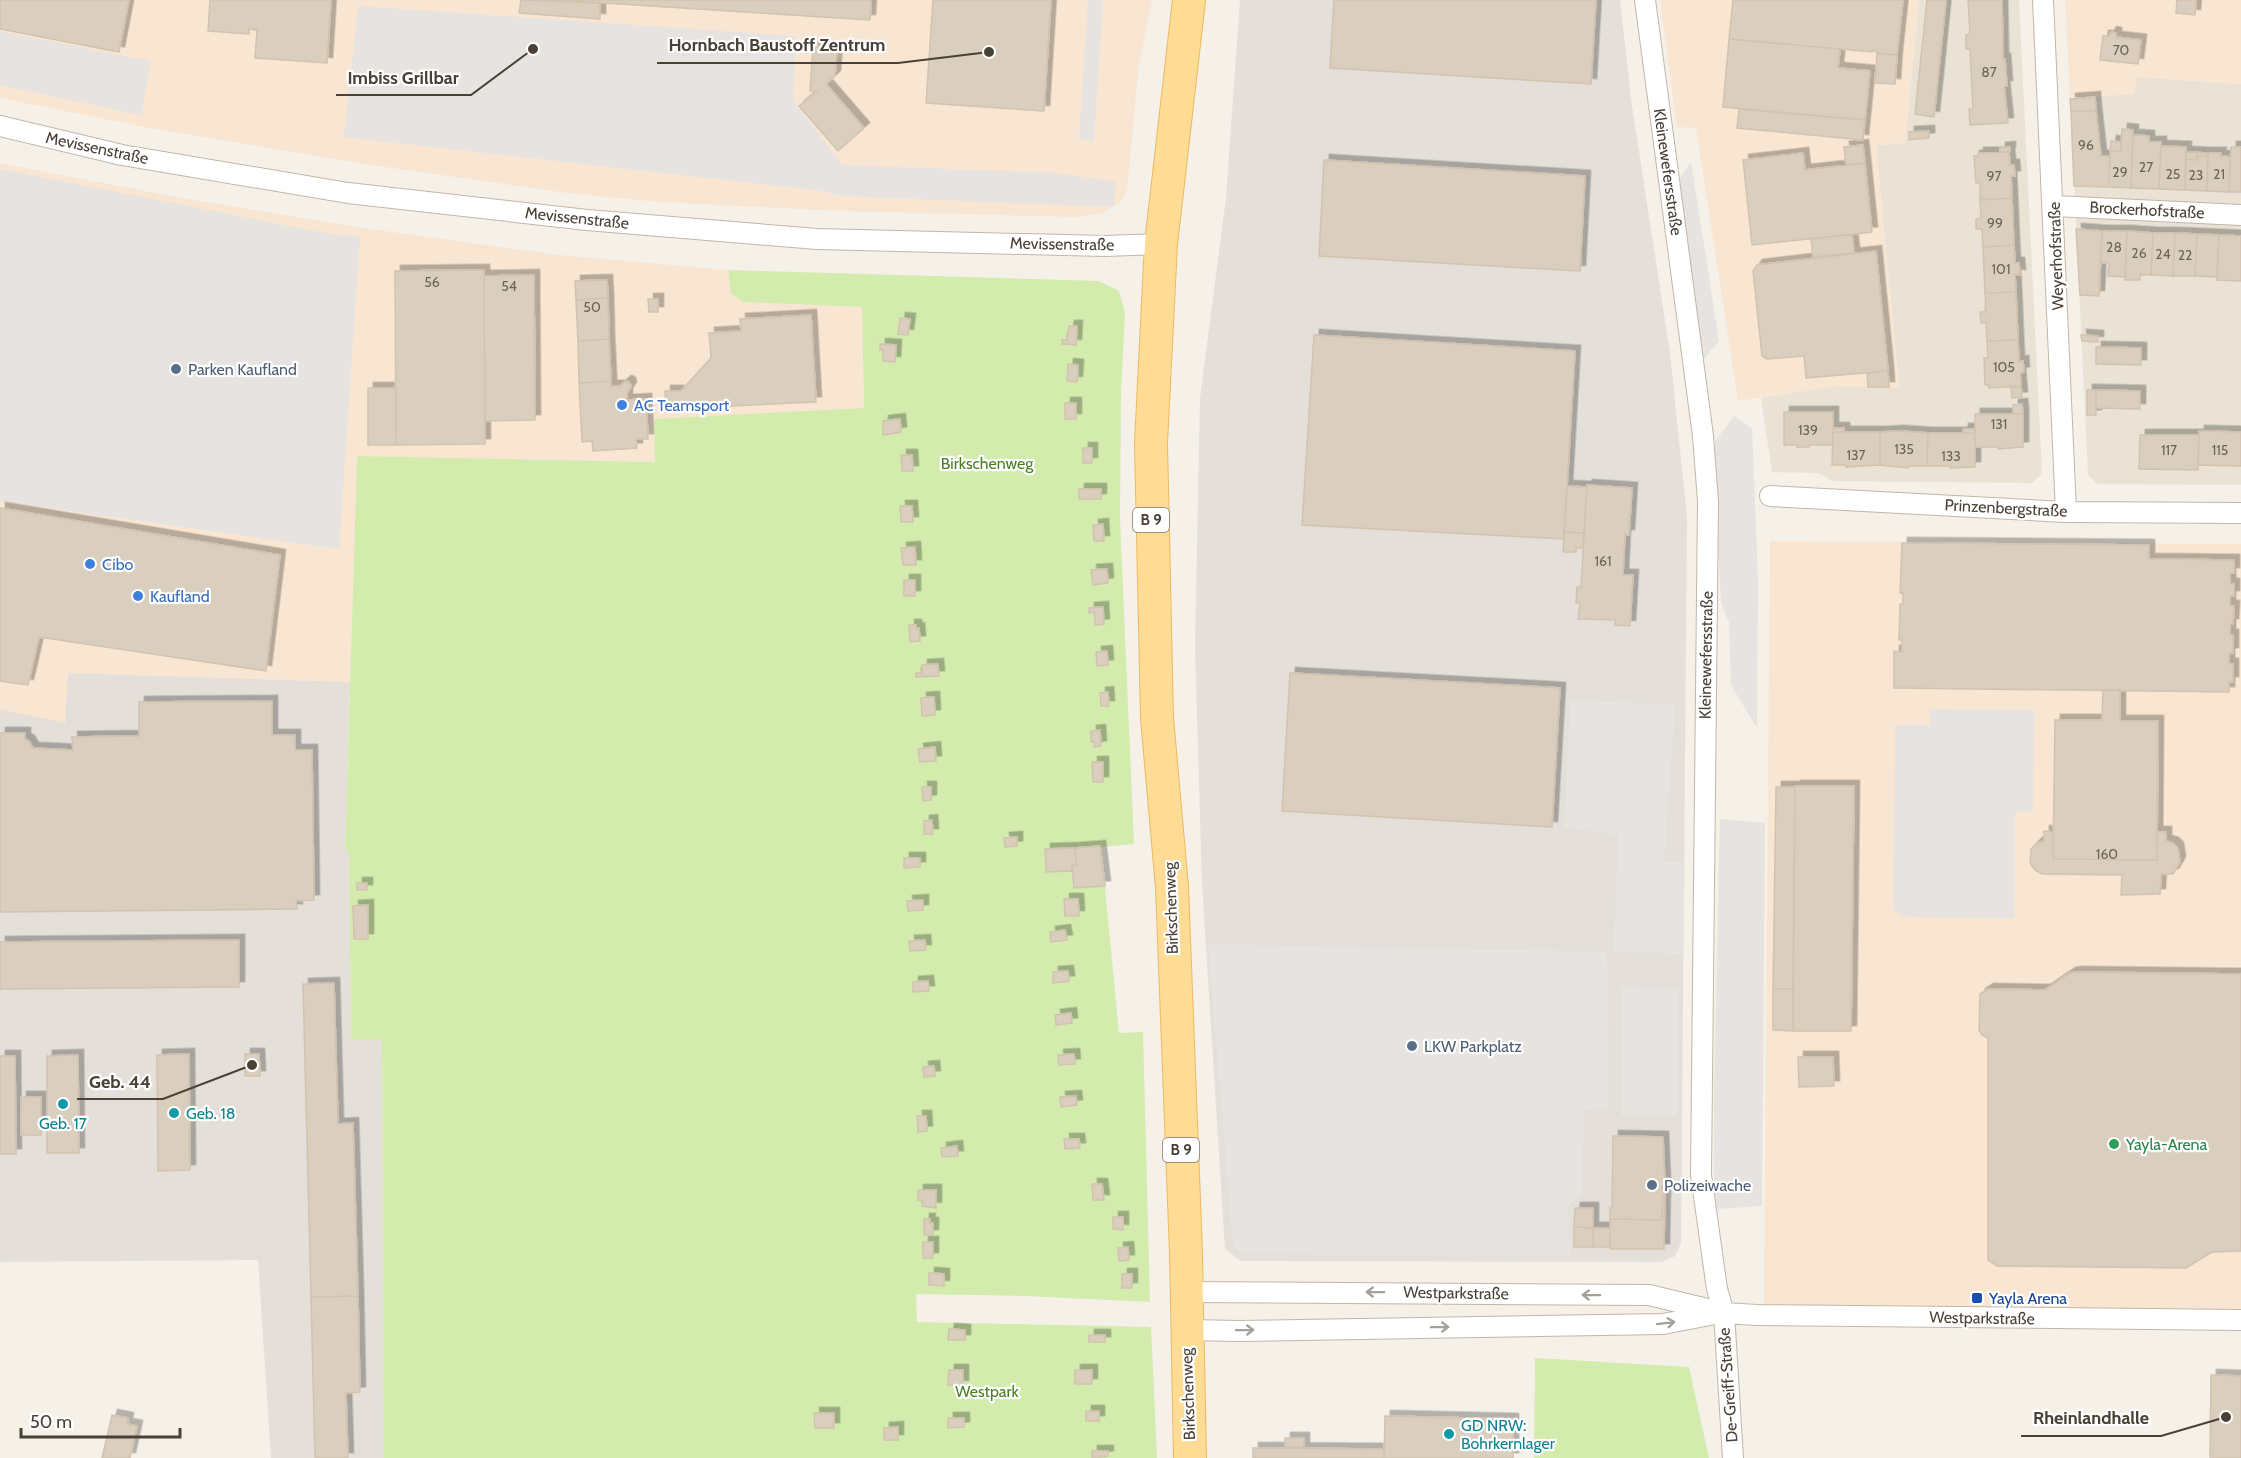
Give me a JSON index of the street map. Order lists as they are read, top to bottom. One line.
{"streets":{"main road":["B 9","Birkschenweg"],"street":["Mevissenstraße","Kleinewefersstraße","Brockerhofstraße","Weyerhofstraße","Prinzenbergstraße","Westparkstraße","De-Greiff-Straße"]},"crossings":[["Mevissenstraße","Birkschenweg"],["Kleinewefersstraße","Westparkstraße"],["Kleinewefersstraße","De-Greiff-Straße"],["Brockerhofstraße","Weyerhofstraße"],["Weyerhofstraße","Prinzenbergstraße"],["Birkschenweg","Westparkstraße"],["Westparkstraße","De-Greiff-Straße"]],"parks":["Birkschenweg","Westpark"],"places":{"other":["Imbiss Grillbar","Hornbach Baustoff Zentrum","Parken Kaufland","AC Teamsport","Cibo","Kaufland","LKW Parkplatz","Geb. 44","Geb. 17","Geb. 18","Yayla-Arena","Polizeiwache","Rheinlandhalle","GD NRW: Bohrkernlager"],"transit":["Yayla Arena"]},"house_numbers":["70","87","96","27","29","25","21","23","97","99","28","26","24","22","101","56","54","50","105","131","139","135","117","115","137","133","161","160"],"scale_bar":"50 m"}
